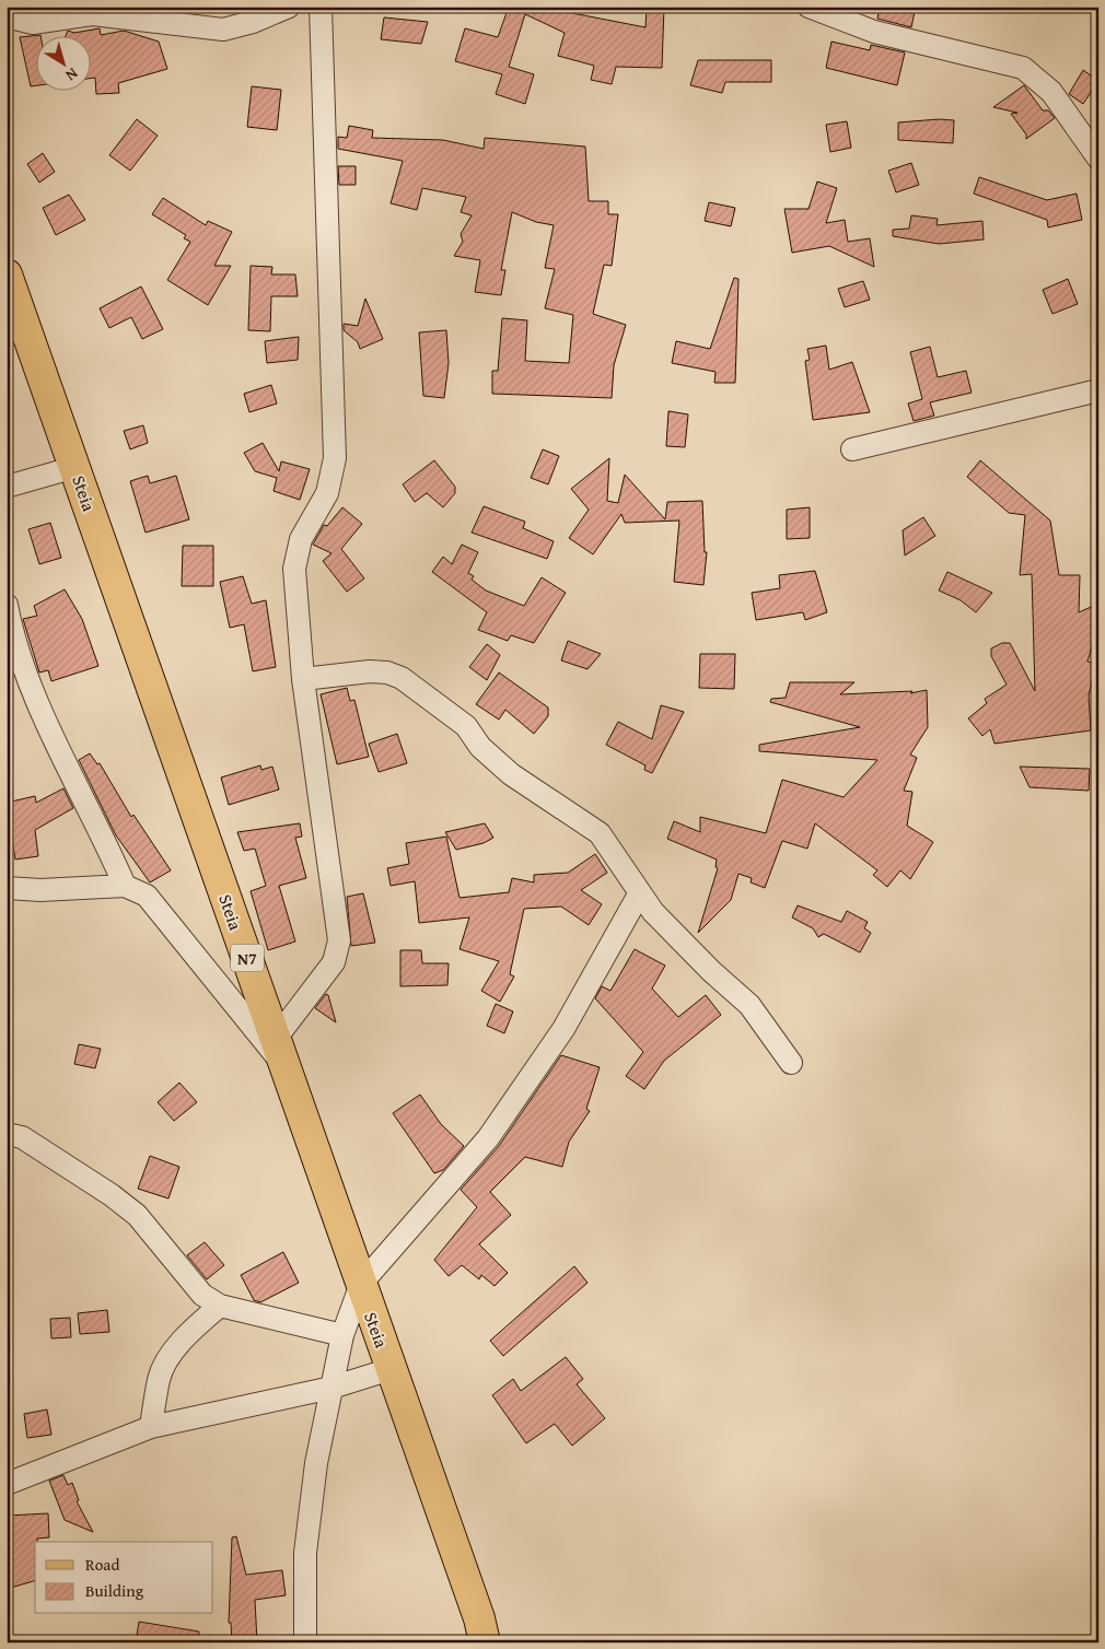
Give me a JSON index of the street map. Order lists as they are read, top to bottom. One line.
{"streets":{"main road":["Steia","N7"]},"legend":["Road","Building"],"north":"bottom right"}
